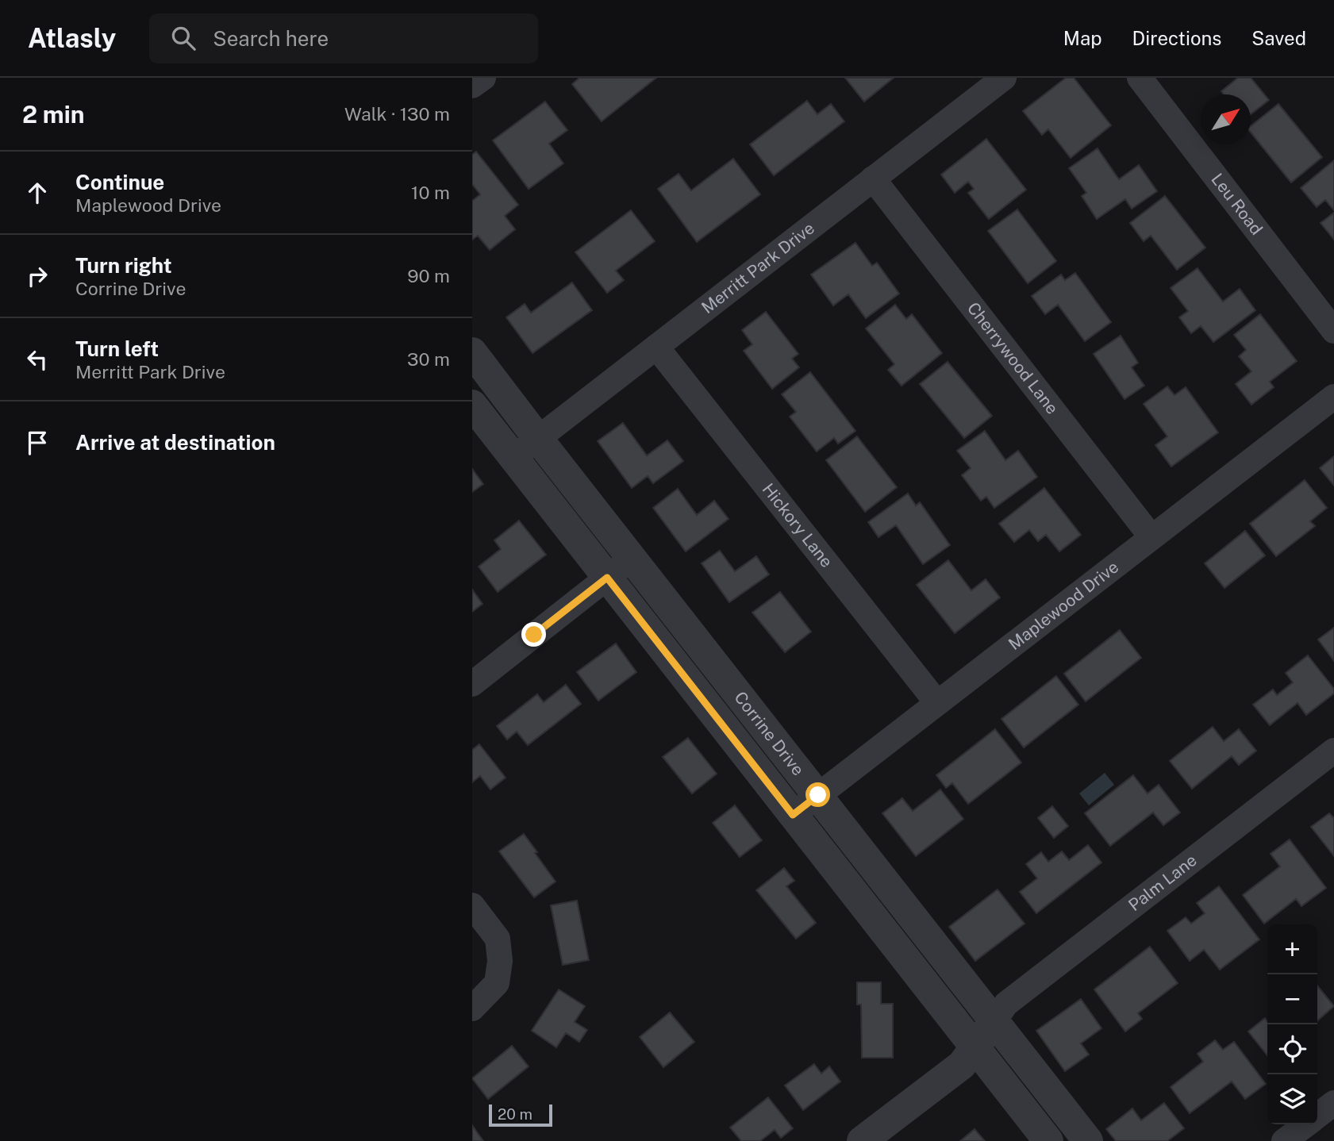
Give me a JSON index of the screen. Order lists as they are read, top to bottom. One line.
{"streets":{"street":["Leu Road","Merritt Park Drive","Cherrywood Lane","Hickory Lane","Maplewood Drive","Corrine Drive","Palm Lane"]},"crossings":[["Merritt Park Drive","Cherrywood Lane"],["Merritt Park Drive","Hickory Lane"],["Merritt Park Drive","Corrine Drive"],["Cherrywood Lane","Maplewood Drive"],["Hickory Lane","Maplewood Drive"],["Maplewood Drive","Corrine Drive"],["Corrine Drive","Palm Lane"]],"scale_bar":"20 m","north":"top right","page":{"header":"Atlasly","search":"Search here","nav":["Map","Directions","Saved"],"heading":["2 min","Walk · 130 m"],"list":[["Continue","Maplewood Drive","10 m"],["Turn right","Corrine Drive","90 m"],["Turn left","Merritt Park Drive","30 m"],"Arrive at destination"],"map_buttons":["+","−"],"scale":"20 m"}}
